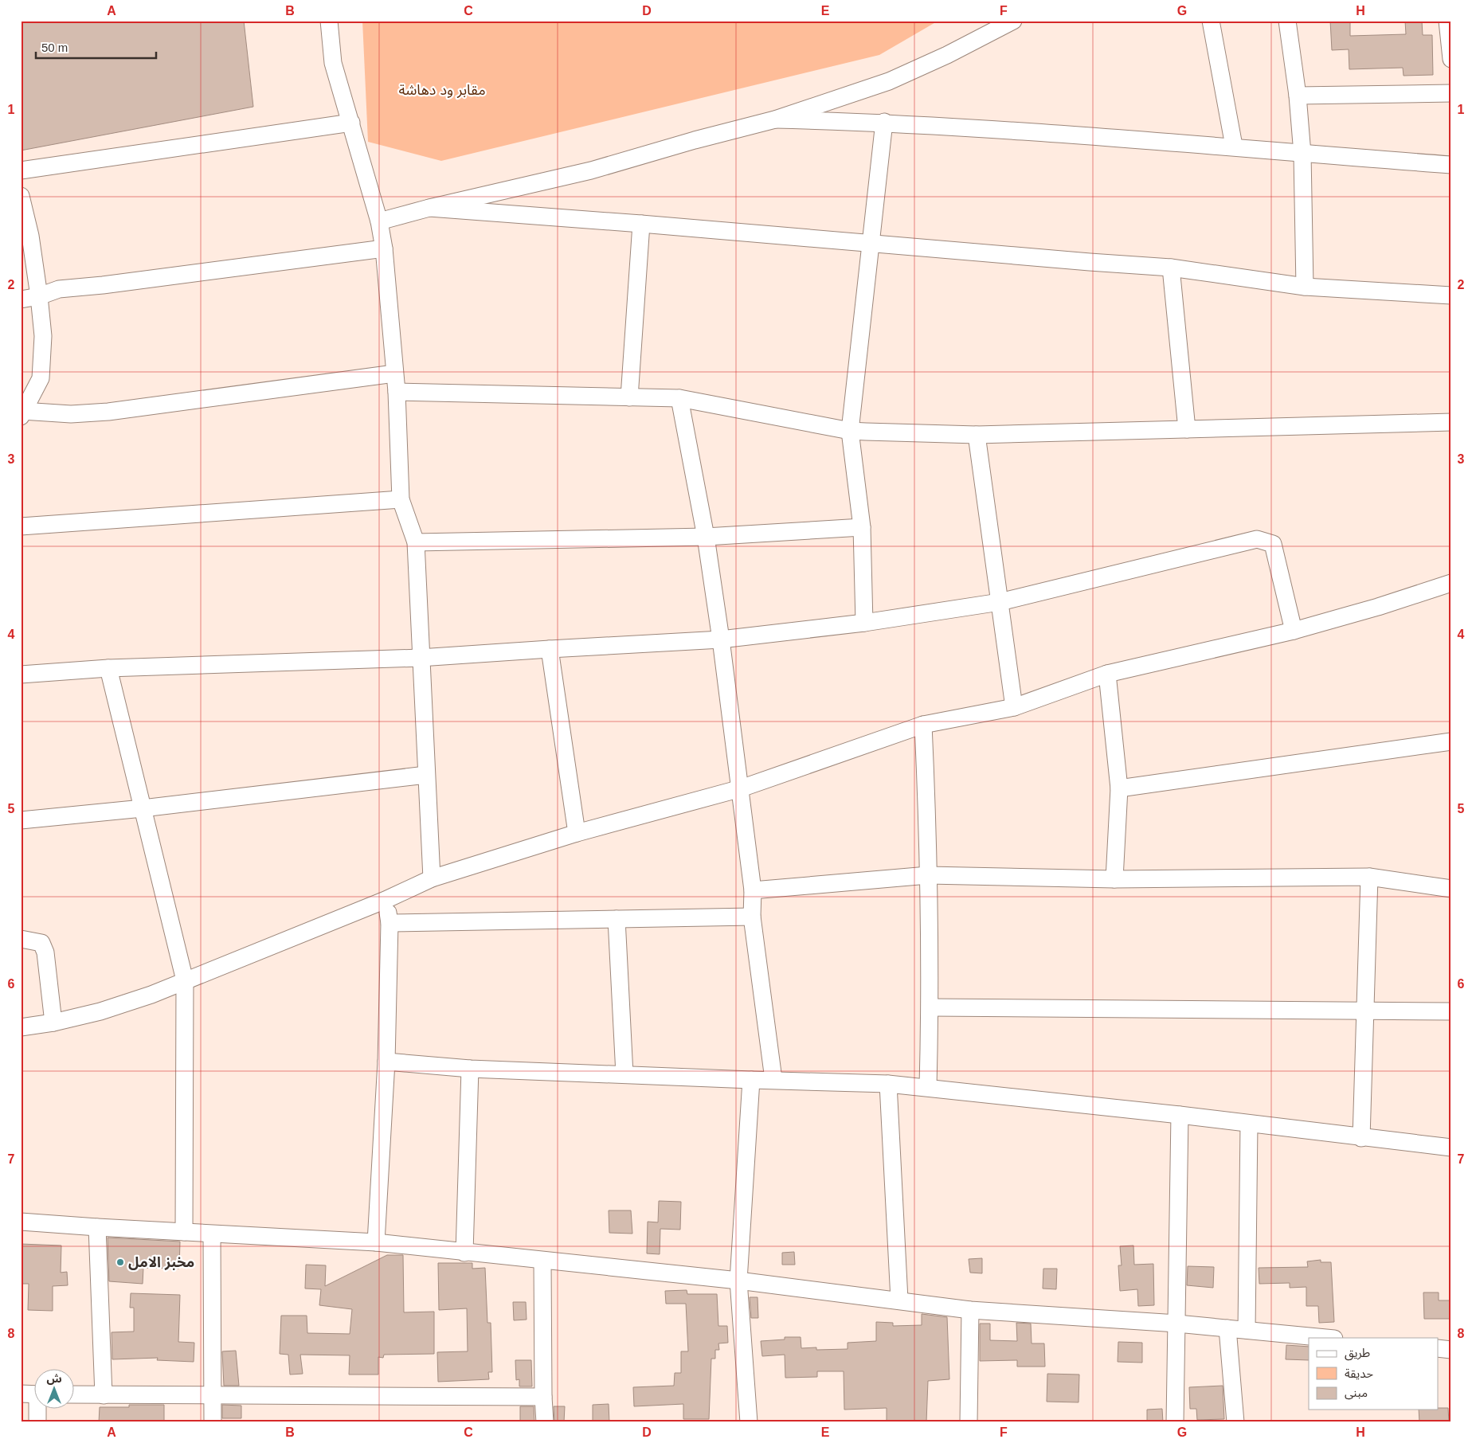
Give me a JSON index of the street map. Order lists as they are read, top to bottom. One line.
{"parks":["مقابر ود دهاشة"],"places":["مخبز الامل"],"legend":["طريق","حديقة","مبنى"],"scale_bar":"50 m","north":"top","grid":{"columns":["A","B","C","D","E","F","G","H"],"rows":["1","2","3","4","5","6","7","8"]}}
